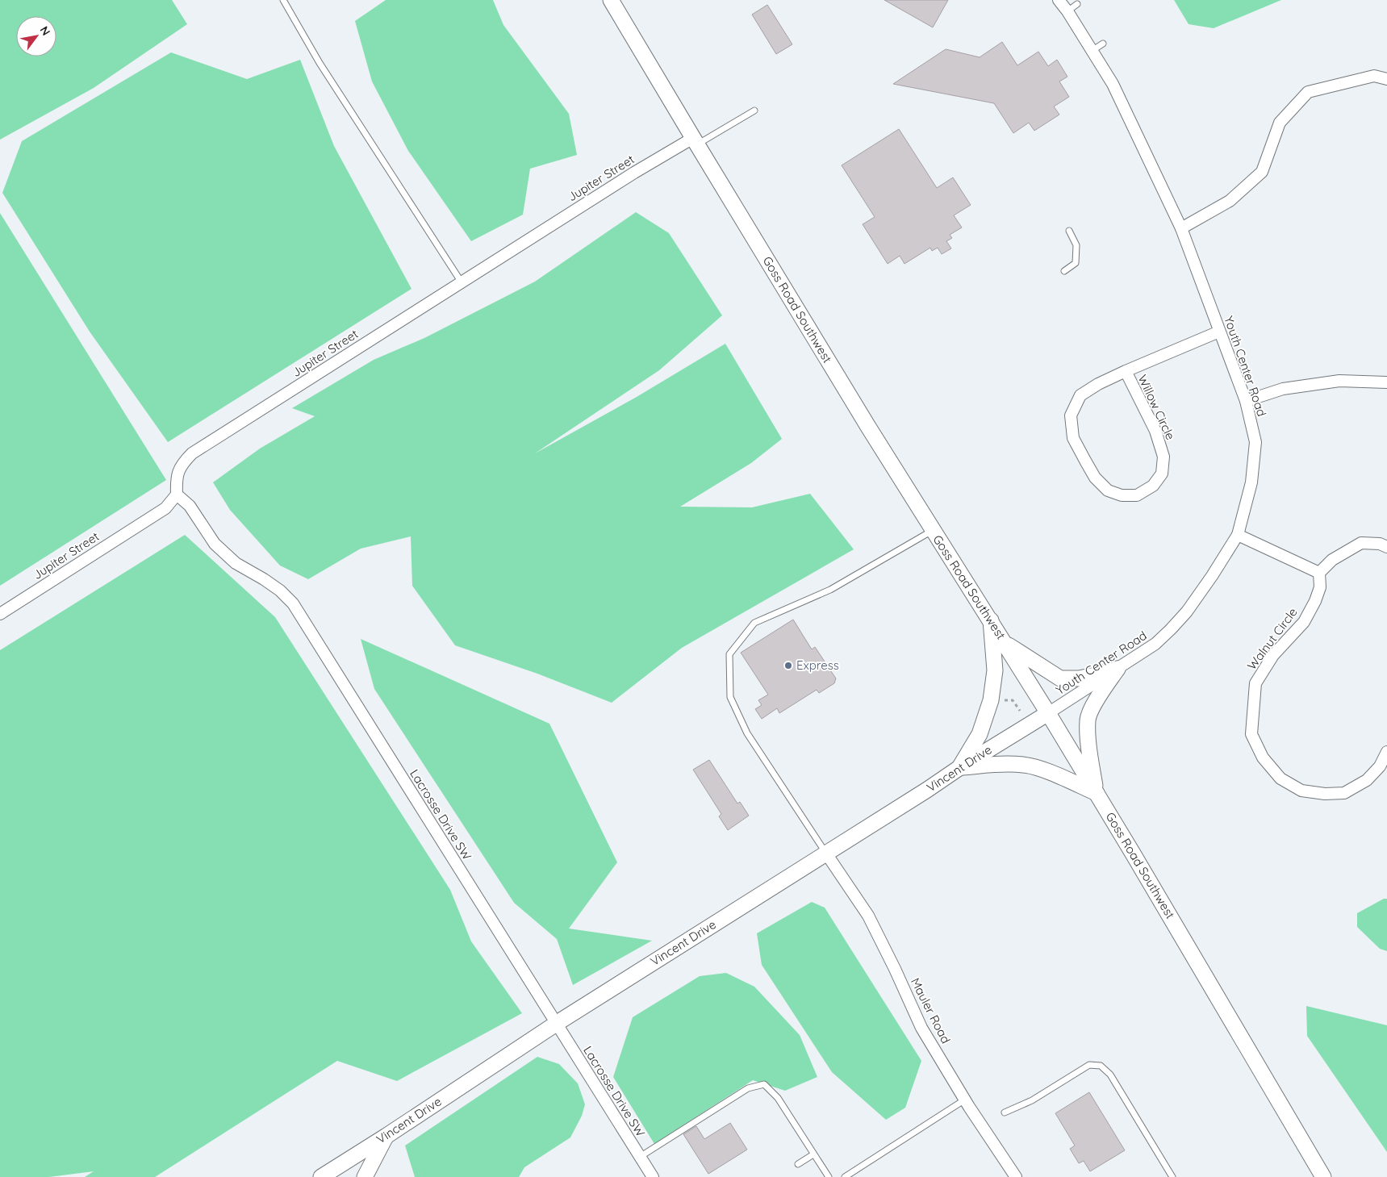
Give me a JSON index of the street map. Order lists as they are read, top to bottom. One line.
{"streets":{"street":["Jupiter Street","Goss Road Southwest","Youth Center Road","Willow Circle","Walnut Circle","Vincent Drive","Lacrosse Drive SW","Mauler Road"]},"crossings":[["Jupiter Street","Goss Road Southwest"],["Jupiter Street","Lacrosse Drive SW"],["Goss Road Southwest","Youth Center Road"],["Goss Road Southwest","Vincent Drive"],["Youth Center Road","Willow Circle"],["Youth Center Road","Vincent Drive"],["Vincent Drive","Lacrosse Drive SW"],["Vincent Drive","Mauler Road"]],"places":["Express"],"north":"top right"}
